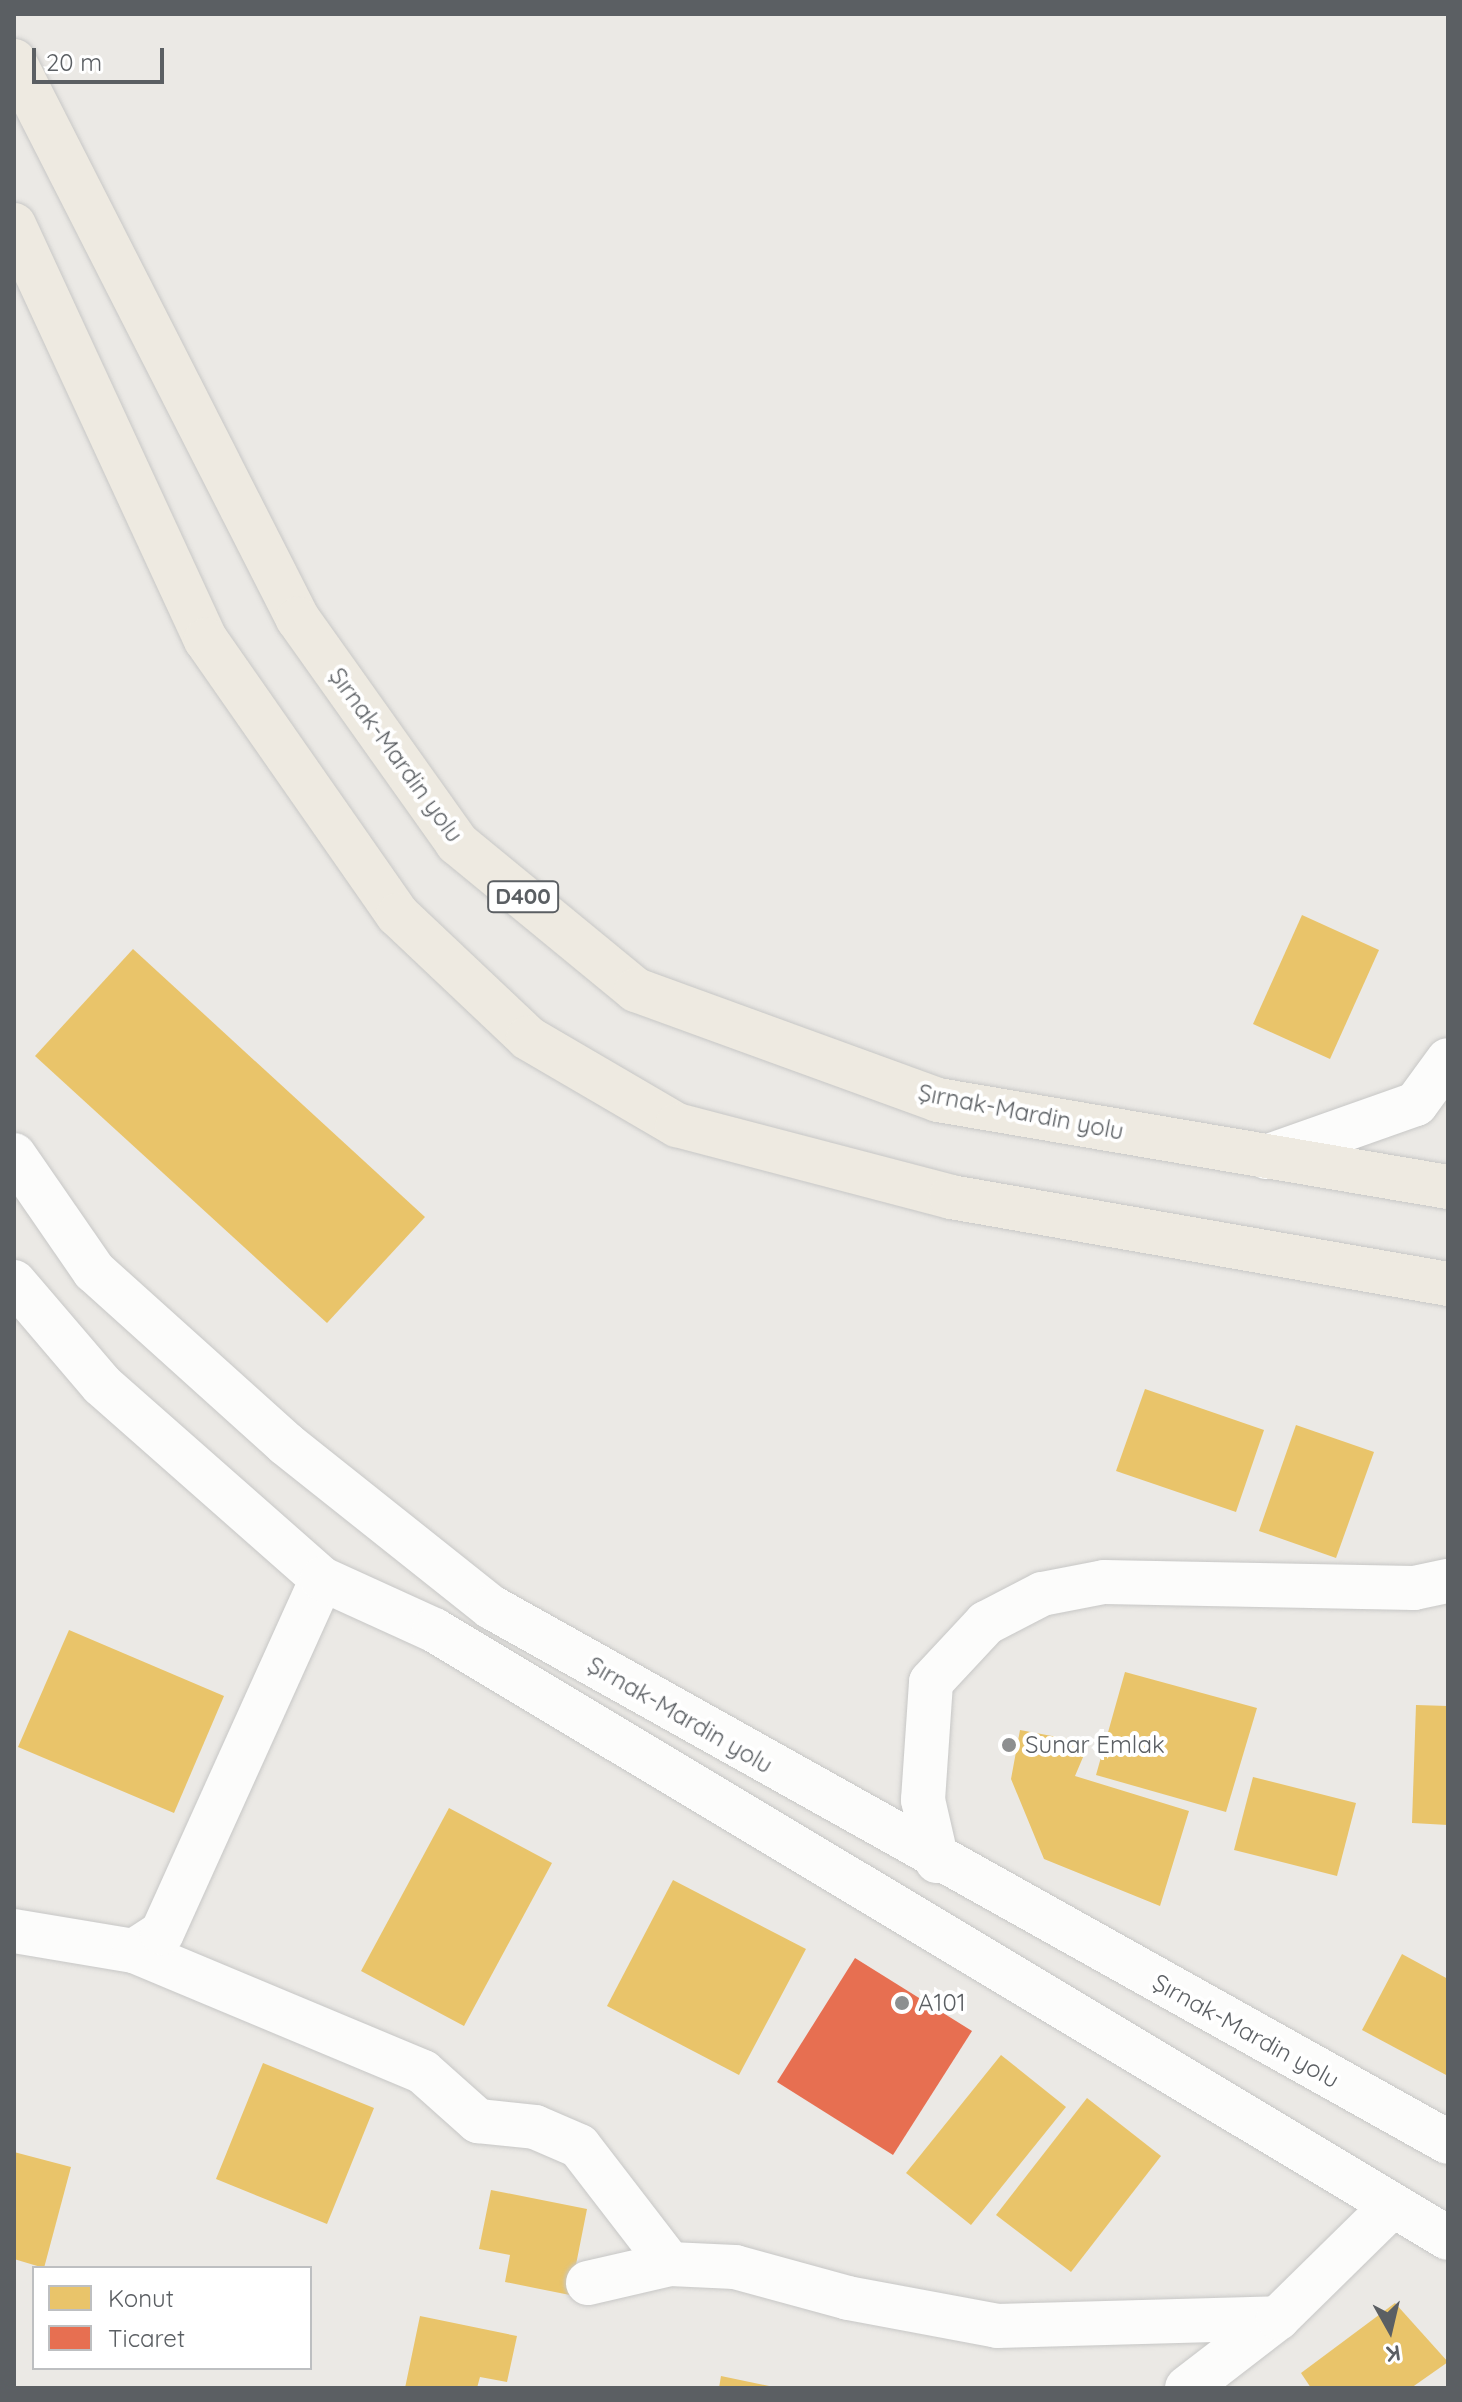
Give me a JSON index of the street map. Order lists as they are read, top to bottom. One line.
{"streets":{"highway":["Şırnak-Mardin yolu","D400"]},"places":["Sunar Emlak","A101"],"legend":["Konut","Ticaret"],"scale_bar":"20 m","north":"bottom"}
